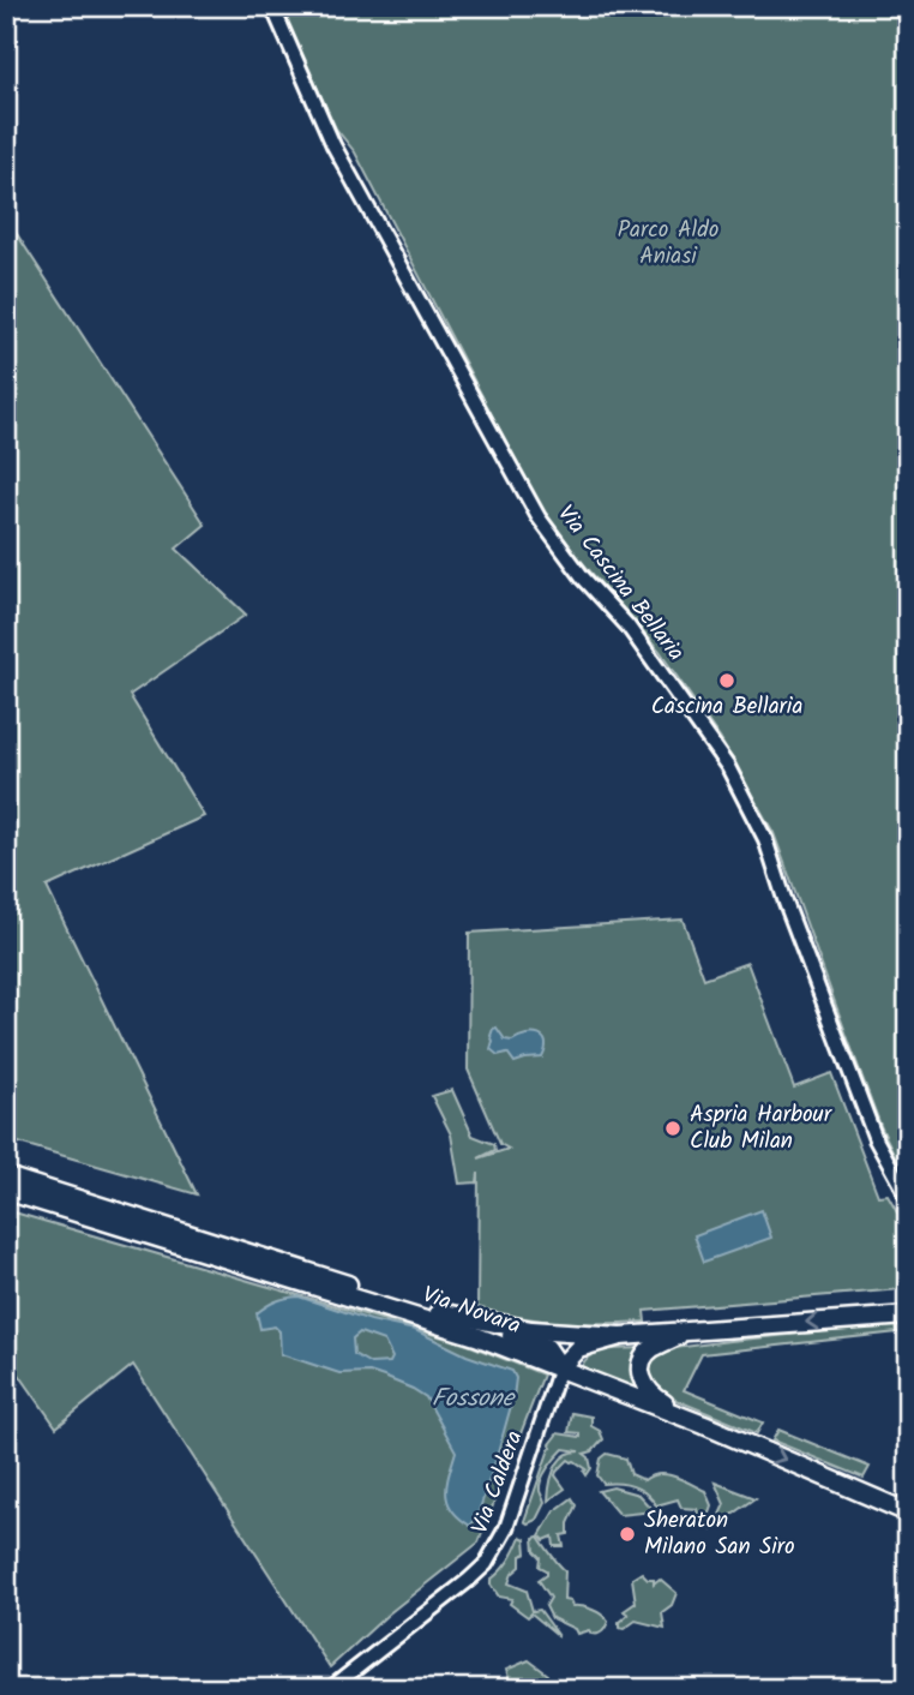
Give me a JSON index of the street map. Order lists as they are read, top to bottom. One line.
{"streets":{"main road":["Via Novara"],"street":["Via Cascina Bellaria","Via Caldera"]},"crossings":[["Via Novara","Via Caldera"]],"water":["Fossone"],"parks":["Parco Aldo Aniasi"],"places":["Cascina Bellaria","Aspria Harbour Club Milan","Sheraton Milano San Siro"]}
